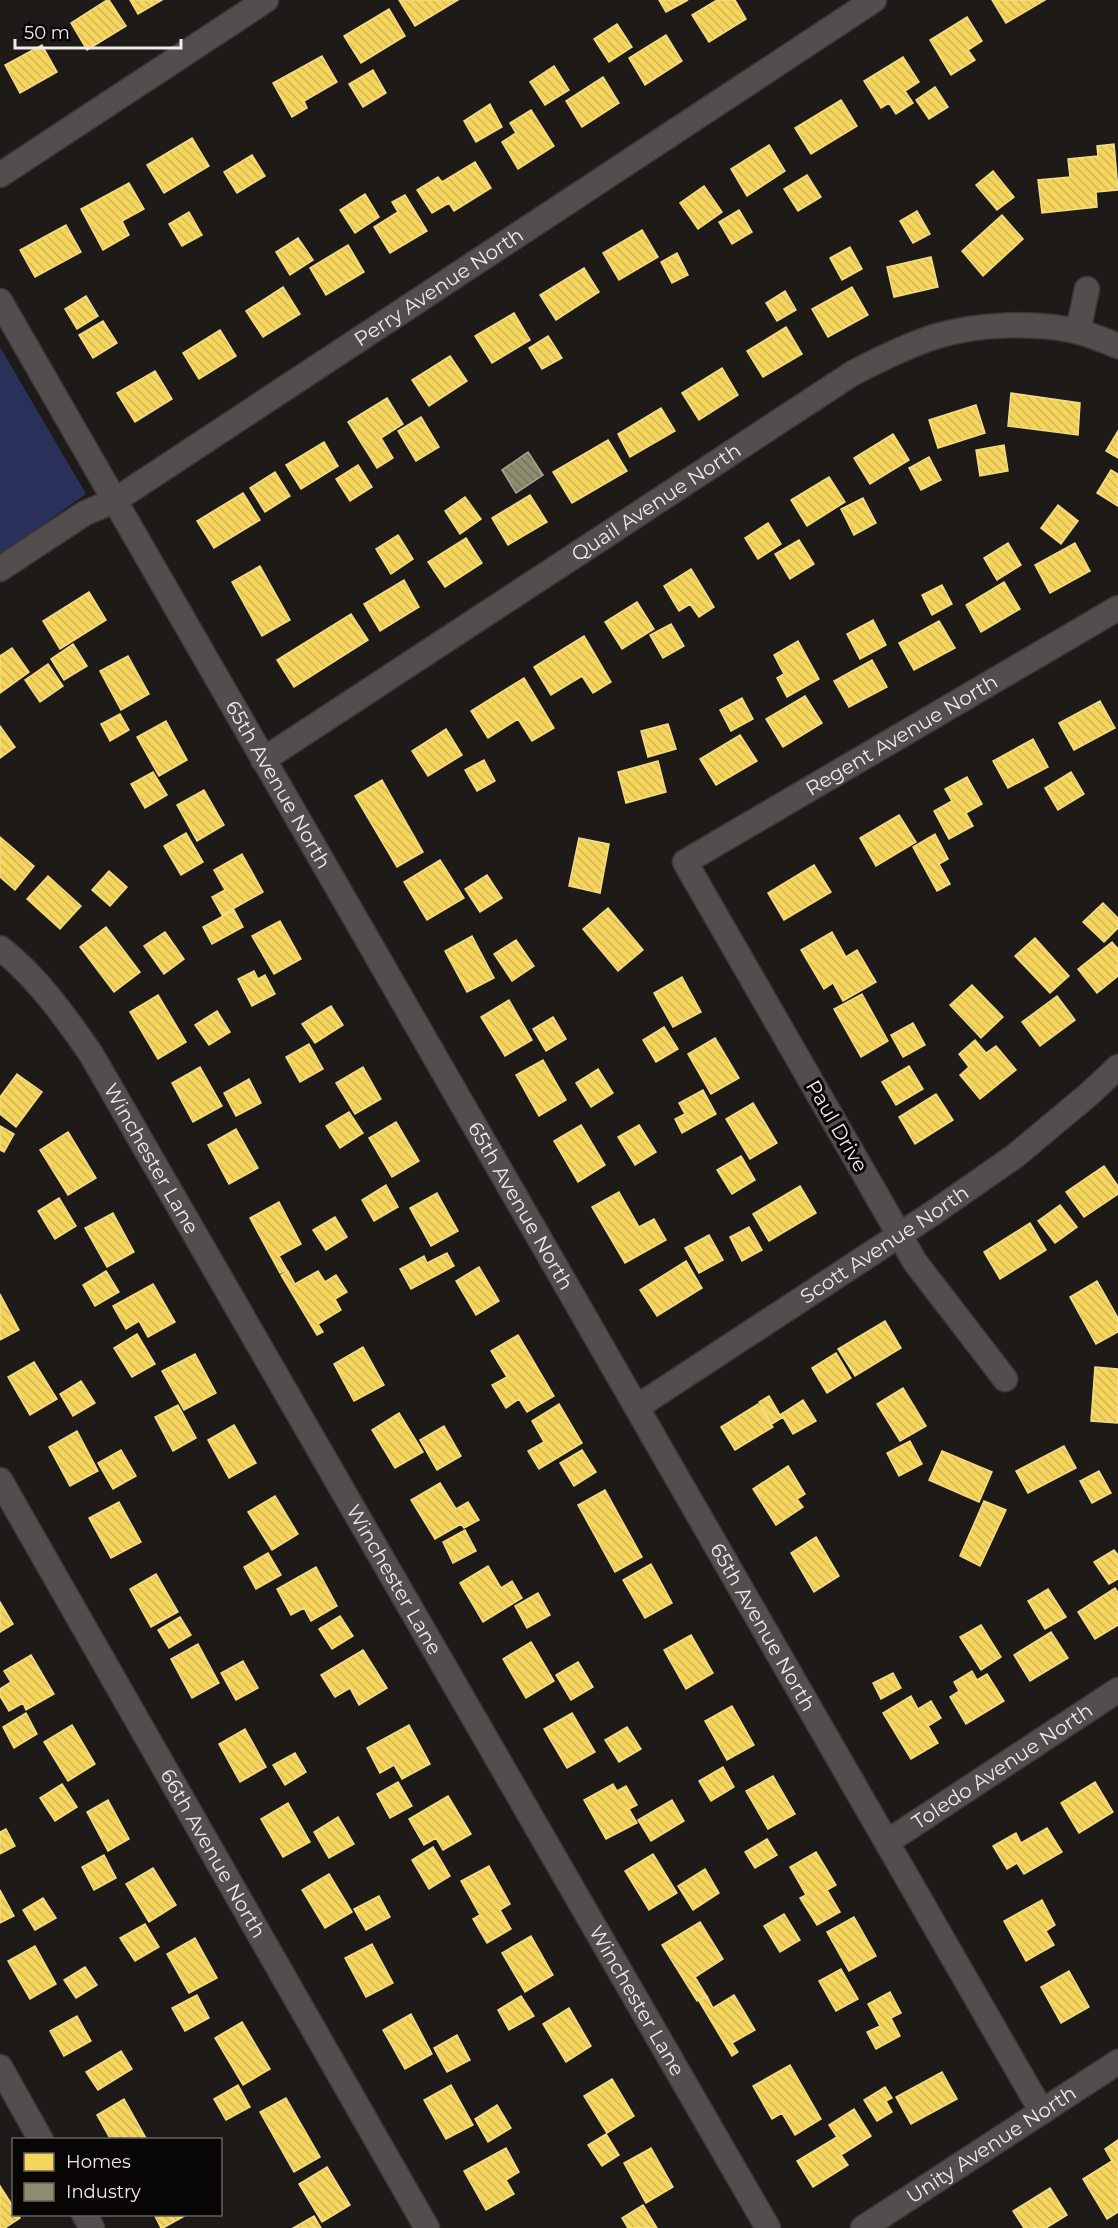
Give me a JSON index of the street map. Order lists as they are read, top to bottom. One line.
{"streets":{"street":["Perry Avenue North","Quail Avenue North","Regent Avenue North","65th Avenue North","Paul Drive","Winchester Lane","Scott Avenue North","Toledo Avenue North","66th Avenue North","Unity Avenue North"]},"crossings":[["Perry Avenue North","65th Avenue North"],["Quail Avenue North","65th Avenue North"],["Regent Avenue North","Paul Drive"],["65th Avenue North","Scott Avenue North"],["65th Avenue North","Toledo Avenue North"],["65th Avenue North","Unity Avenue North"],["Paul Drive","Scott Avenue North"]],"legend":["Homes","Industry"],"scale_bar":"50 m"}
